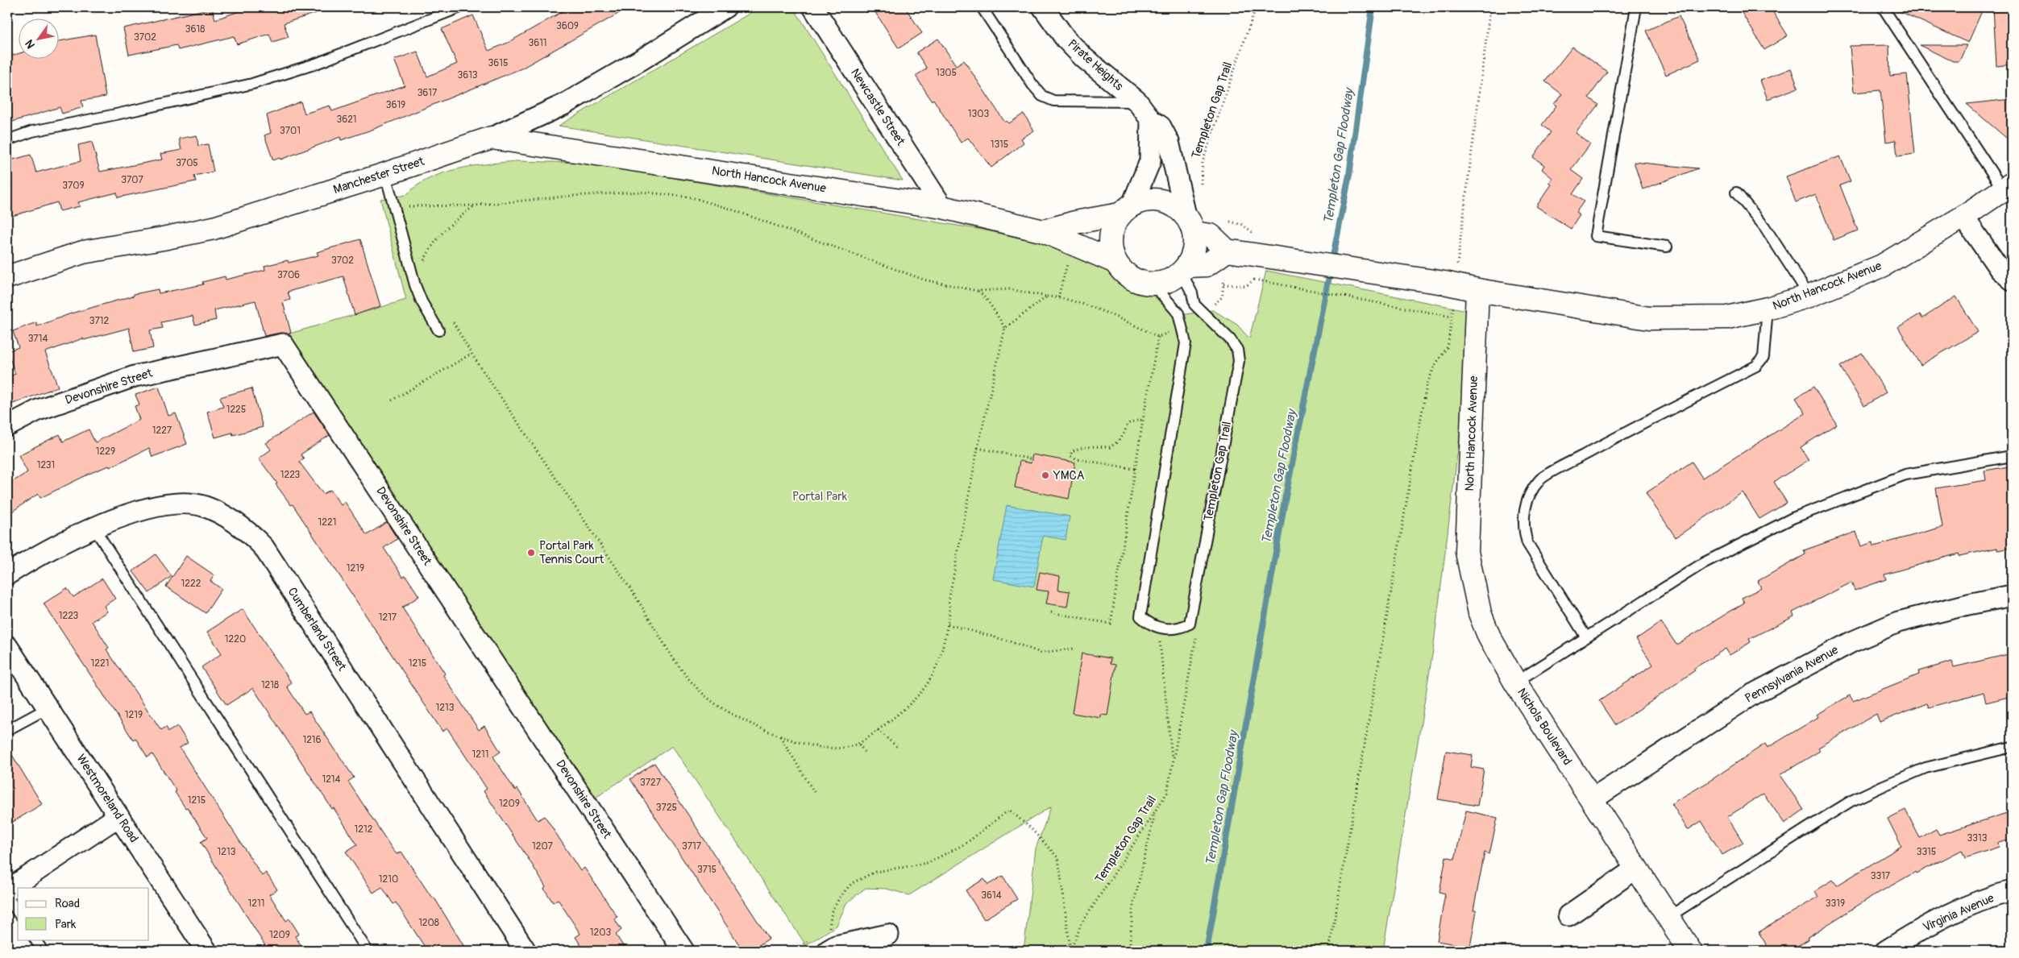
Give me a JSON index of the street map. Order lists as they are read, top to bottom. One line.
{"streets":{"street":["Pirate Heights","Newcastle Street","Manchester Street","North Hancock Avenue","Devonshire Street","Cumberland Street","Pennsylvania Avenue","Nichols Boulevard","Westmoreland Road","Virginia Avenue"],"path":["Templeton Gap Trail"]},"crossings":[["Pirate Heights","North Hancock Avenue"],["Newcastle Street","North Hancock Avenue"],["Manchester Street","North Hancock Avenue"],["North Hancock Avenue","Nichols Boulevard"],["Pennsylvania Avenue","Nichols Boulevard"]],"water":["Templeton Gap Floodway"],"parks":["Portal Park"],"places":["YMCA","Portal Park Tennis Court"],"house_numbers":["3609","3618","3702","3611","3615","1305","3613","3617","3619","1303","3621","3701","1315","3705","3707","3709","3702","3706","3712","3714","1225","1227","1229","1231","1223","1221","1219","1222","1223","1217","1220","1221","1215","1218","1213","1219","1216","1211","1214","3727","1215","1209","3725","1212","3313","1207","3717","1213","3315","3715","3317","1210","3614","1211","3319","1208","1203","1209"],"legend":["Road","Park"],"north":"bottom left"}
